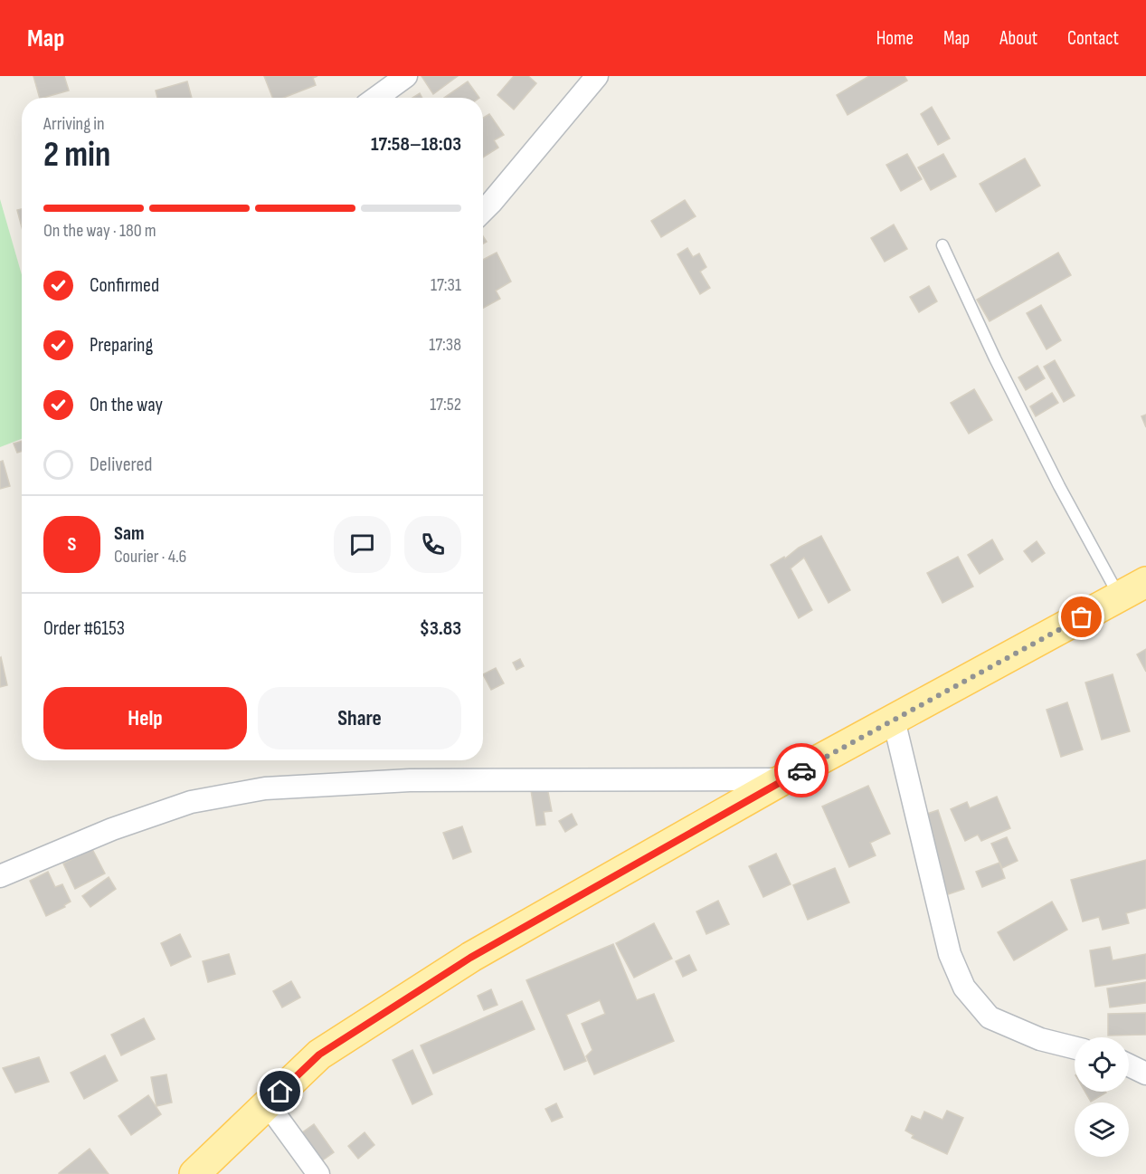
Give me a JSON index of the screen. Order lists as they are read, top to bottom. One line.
{"page":{"header":"Map","nav":["Home","Map","About","Contact"],"heading":["2 min","Arriving in","17:58–18:03"],"panel":["Sam","Courier · 4.6","Order #6153","$3.83"],"bar":"On the way · 180 m","list":[["Confirmed","17:31"],["Preparing","17:38"],["On the way","17:52"],"Delivered"],"round":"S","buttons":["Help","Share"]}}
